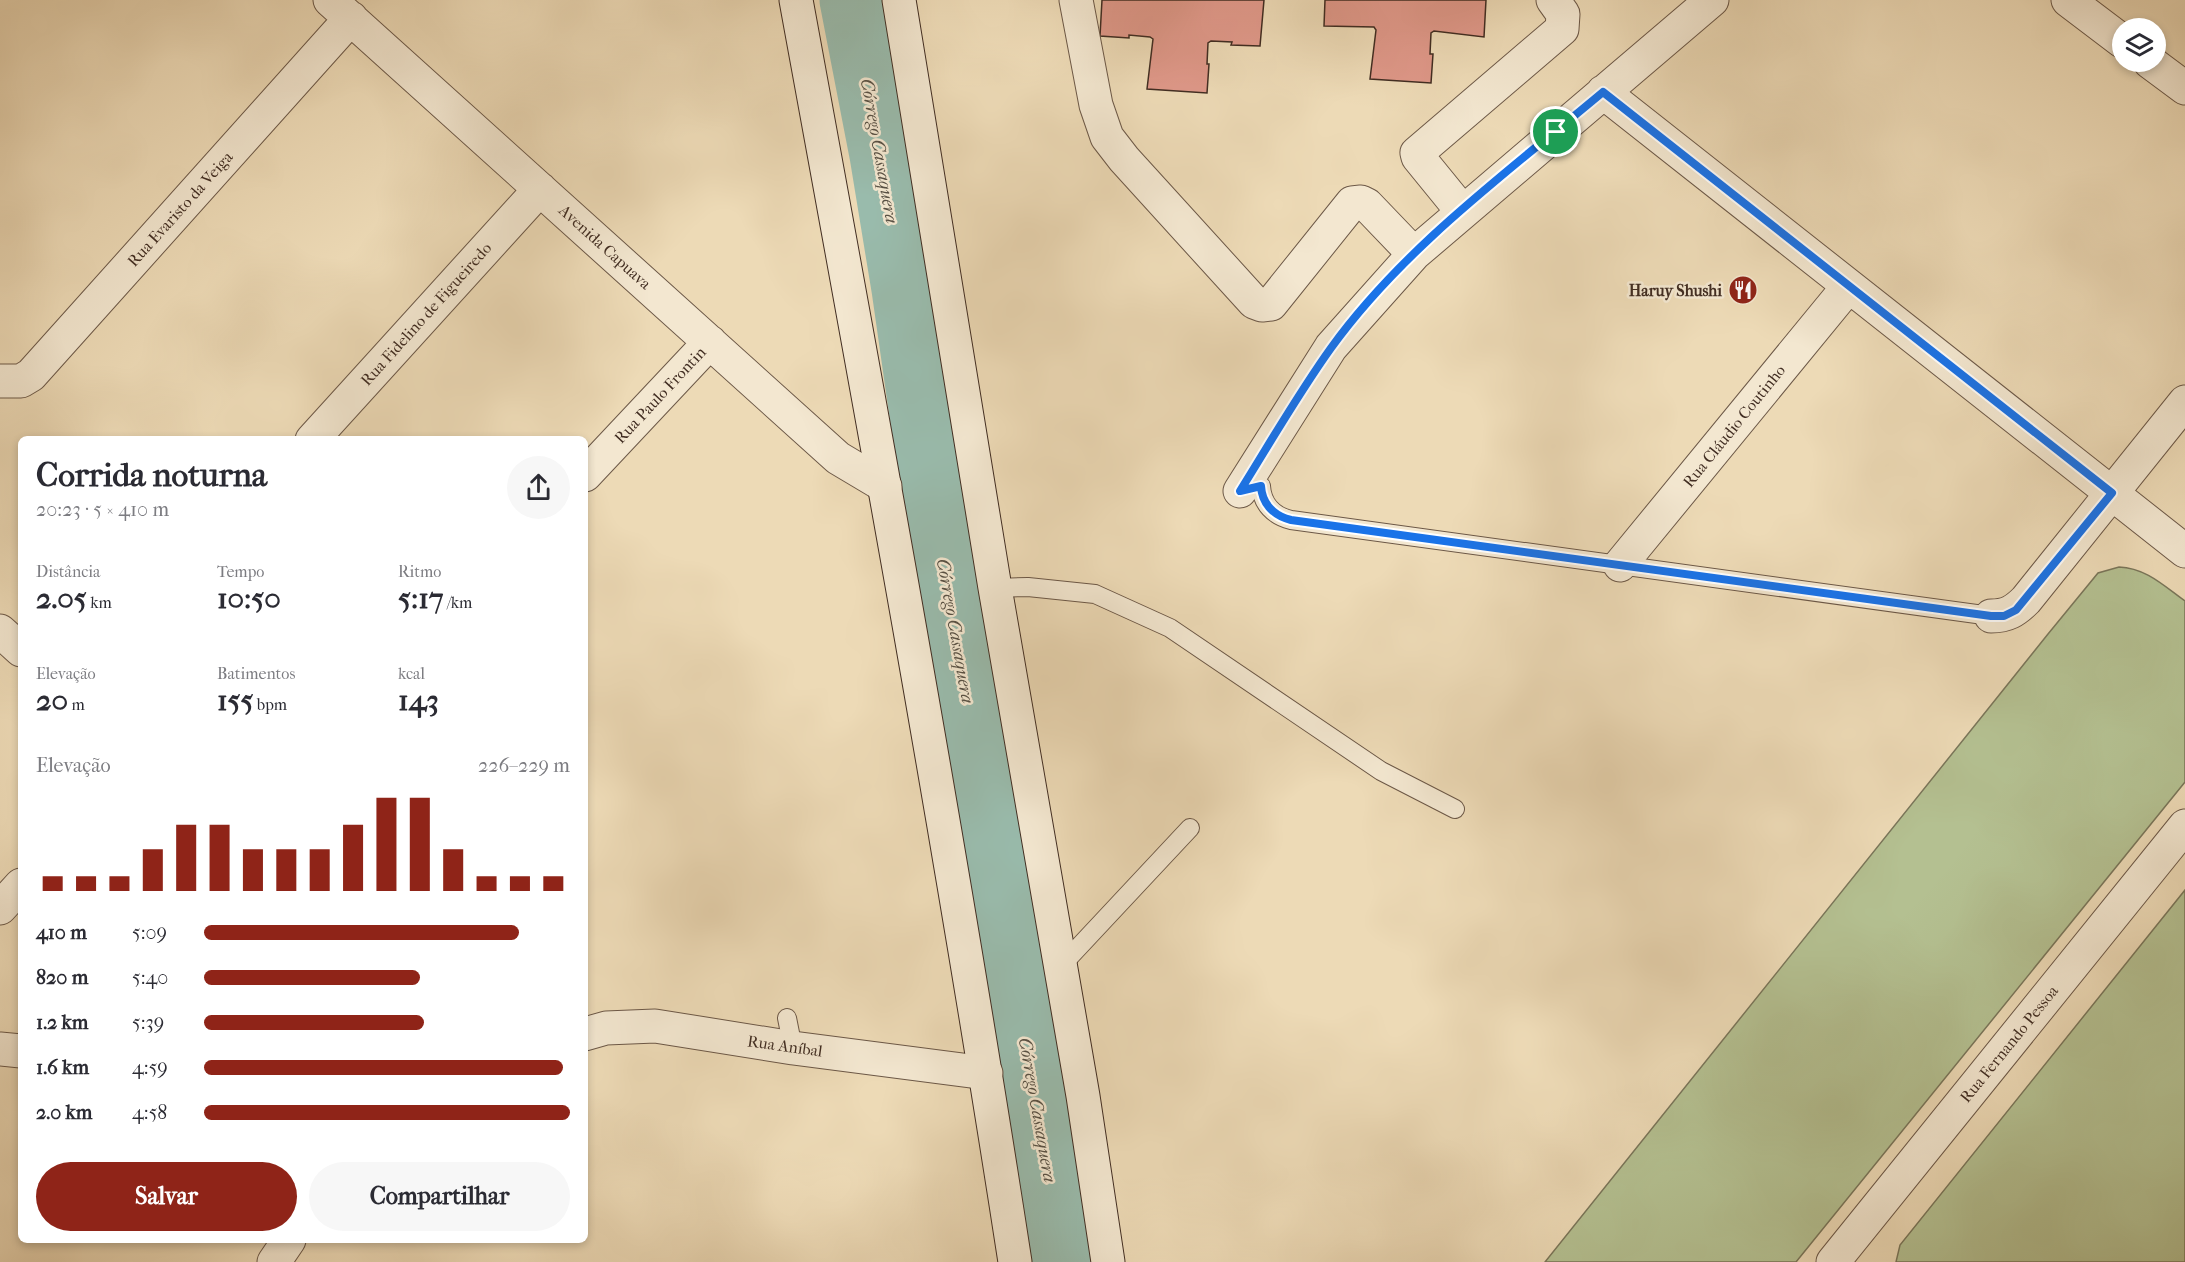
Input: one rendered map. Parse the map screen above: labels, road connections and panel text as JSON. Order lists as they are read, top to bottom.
{
  "streets": {
    "street": [
      "Rua Evaristo da Veiga",
      "Avenida Capuava",
      "Rua Fidelino de Figueiredo",
      "Rua Paulo Frontin",
      "Rua Cláudio Coutinho",
      "Rua Fernando Pessoa",
      "Rua Aníbal"
    ]
  },
  "crossings": [
    ["Rua Evaristo da Veiga", "Avenida Capuava"],
    ["Avenida Capuava", "Rua Fidelino de Figueiredo"],
    ["Avenida Capuava", "Rua Paulo Frontin"]
  ],
  "water": ["Córrego Cassaquera"],
  "places": {
    "restaurant": ["Haruy Shushi"]
  },
  "page": {
    "heading": ["Corrida noturna", "20:23 · 5 × 410 m"],
    "stats": [
      ["Distância", "2.05 km"],
      ["Tempo", "10:50"],
      ["Ritmo", "5:17 /km"],
      ["Elevação", "20 m"],
      ["Batimentos", "155 bpm"],
      ["kcal", "143"]
    ],
    "chart": ["Elevação", "226–229 m"],
    "list": [
      {
        "name": "410 m",
        "note": "5:09"
      },
      {
        "name": "820 m",
        "note": "5:40"
      },
      {
        "name": "1.2 km",
        "note": "5:39"
      },
      {
        "name": "1.6 km",
        "note": "4:59"
      },
      {
        "name": "2.0 km",
        "note": "4:58"
      }
    ],
    "buttons": ["Salvar", "Compartilhar"]
  }
}
